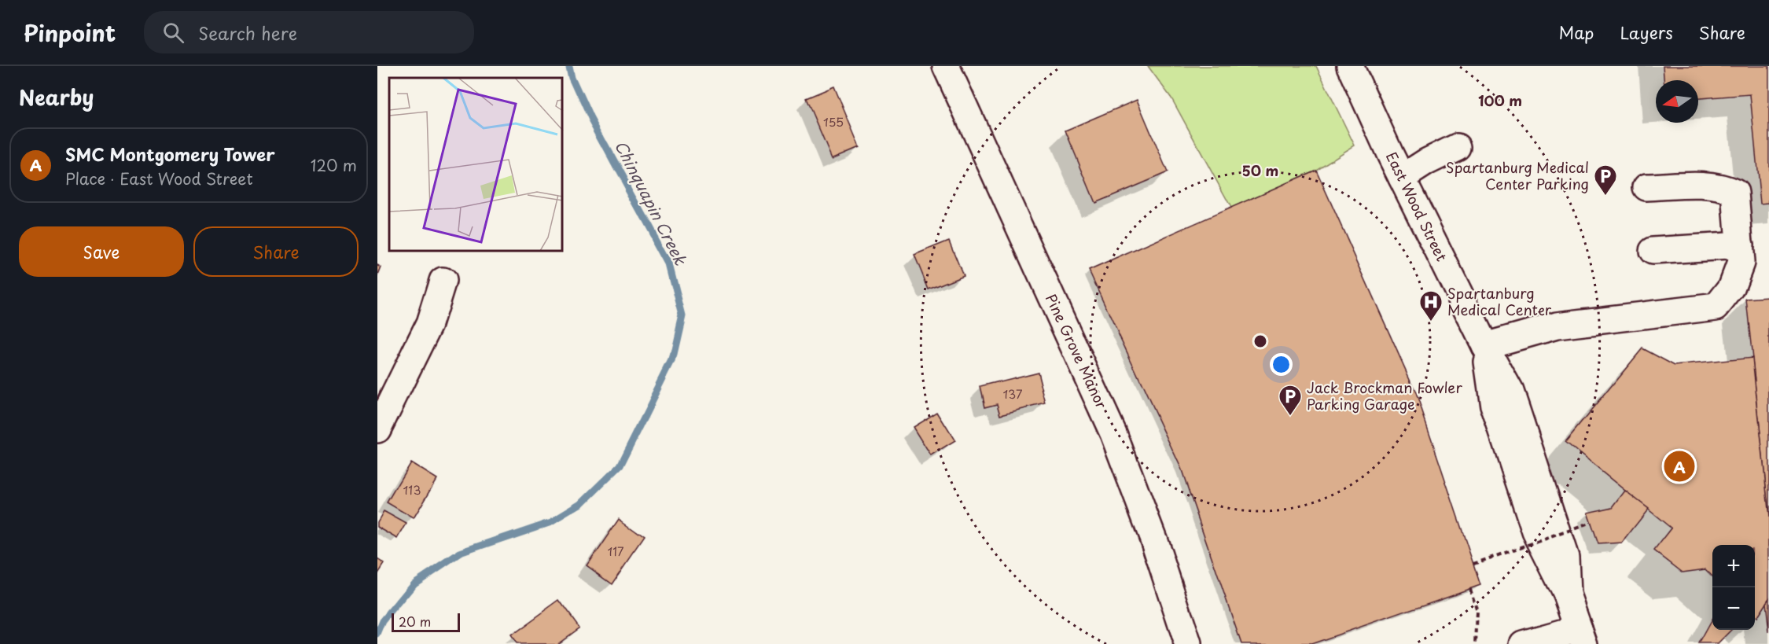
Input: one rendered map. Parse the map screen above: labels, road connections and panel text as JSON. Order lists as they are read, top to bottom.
{
  "streets": {
    "street": ["East Wood Street", "Pine Grove Manor"]
  },
  "water": ["Chinquapin Creek"],
  "places": {
    "parking": ["Spartanburg Medical Center Parking", "Jack Brockman Fowler Parking Garage"],
    "hospital": ["Spartanburg Medical Center"]
  },
  "house_numbers": [
    "155",
    "137",
    "113",
    "117"
  ],
  "scale_bar": "20 m",
  "north": "left",
  "page": {
    "header": "Pinpoint",
    "search": "Search here",
    "nav": ["Map", "Layers", "Share"],
    "heading": "Nearby",
    "list": [
      {
        "mark": "A",
        "name": "SMC Montgomery Tower",
        "note": "Place · East Wood Street",
        "value": "120 m"
      }
    ],
    "buttons": ["Save", "Share"],
    "pins": "A",
    "map_buttons": ["+", "−"],
    "scale": "20 m"
  },
  "rings": ["100 m", "50 m"]
}
